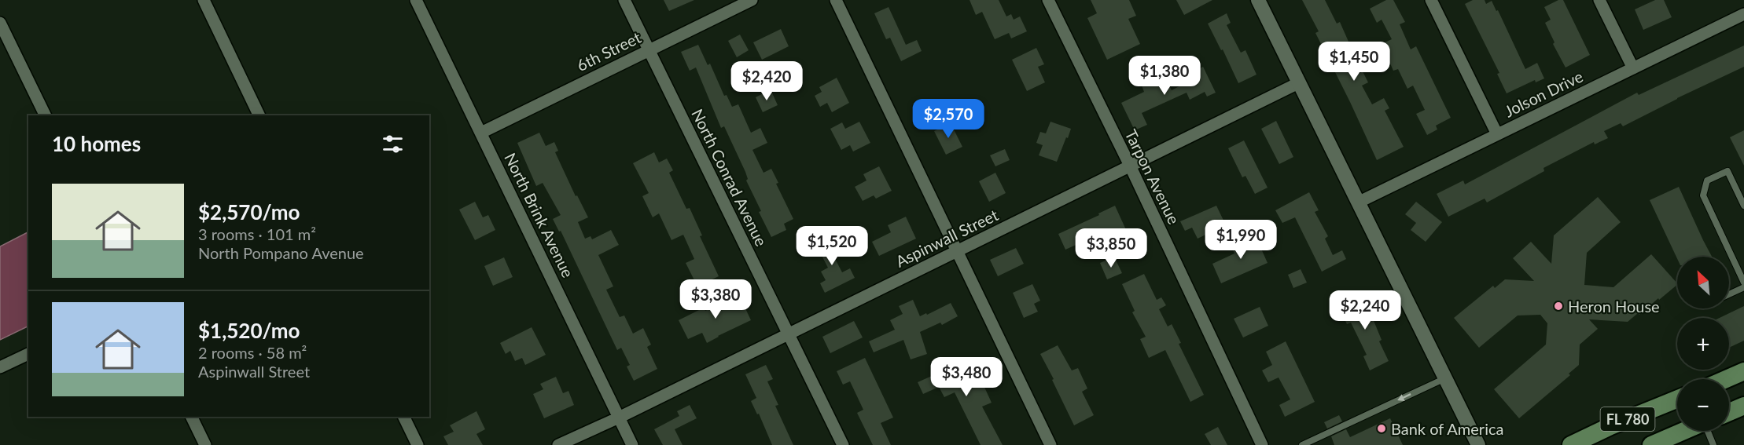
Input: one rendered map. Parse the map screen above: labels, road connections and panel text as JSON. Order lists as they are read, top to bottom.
{
  "streets": {
    "main road": ["FL 780"],
    "street": [
      "6th Street",
      "Jolson Drive",
      "Tarpon Avenue",
      "North Conrad Avenue",
      "North Brink Avenue",
      "Aspinwall Street"
    ]
  },
  "crossings": [
    ["6th Street", "North Conrad Avenue"],
    ["6th Street", "North Brink Avenue"],
    ["Tarpon Avenue", "Aspinwall Street"],
    ["North Conrad Avenue", "Aspinwall Street"],
    ["North Brink Avenue", "Aspinwall Street"]
  ],
  "places": ["Heron House", "Bank of America"],
  "north": "top left",
  "page": {
    "price": [
      "$1,450",
      "$1,380",
      "$2,420",
      "$2,570",
      "$1,990",
      "$1,520",
      "$3,850",
      "$3,380",
      "$2,240",
      "$3,480"
    ],
    "heading": "10 homes",
    "list": [
      {
        "name": "$2,570/mo",
        "note": "3 rooms · 101 m² · North Pompano Avenue"
      },
      {
        "name": "$1,520/mo",
        "note": "2 rooms · 58 m² · Aspinwall Street"
      }
    ],
    "map_buttons": ["+", "−"]
  }
}
